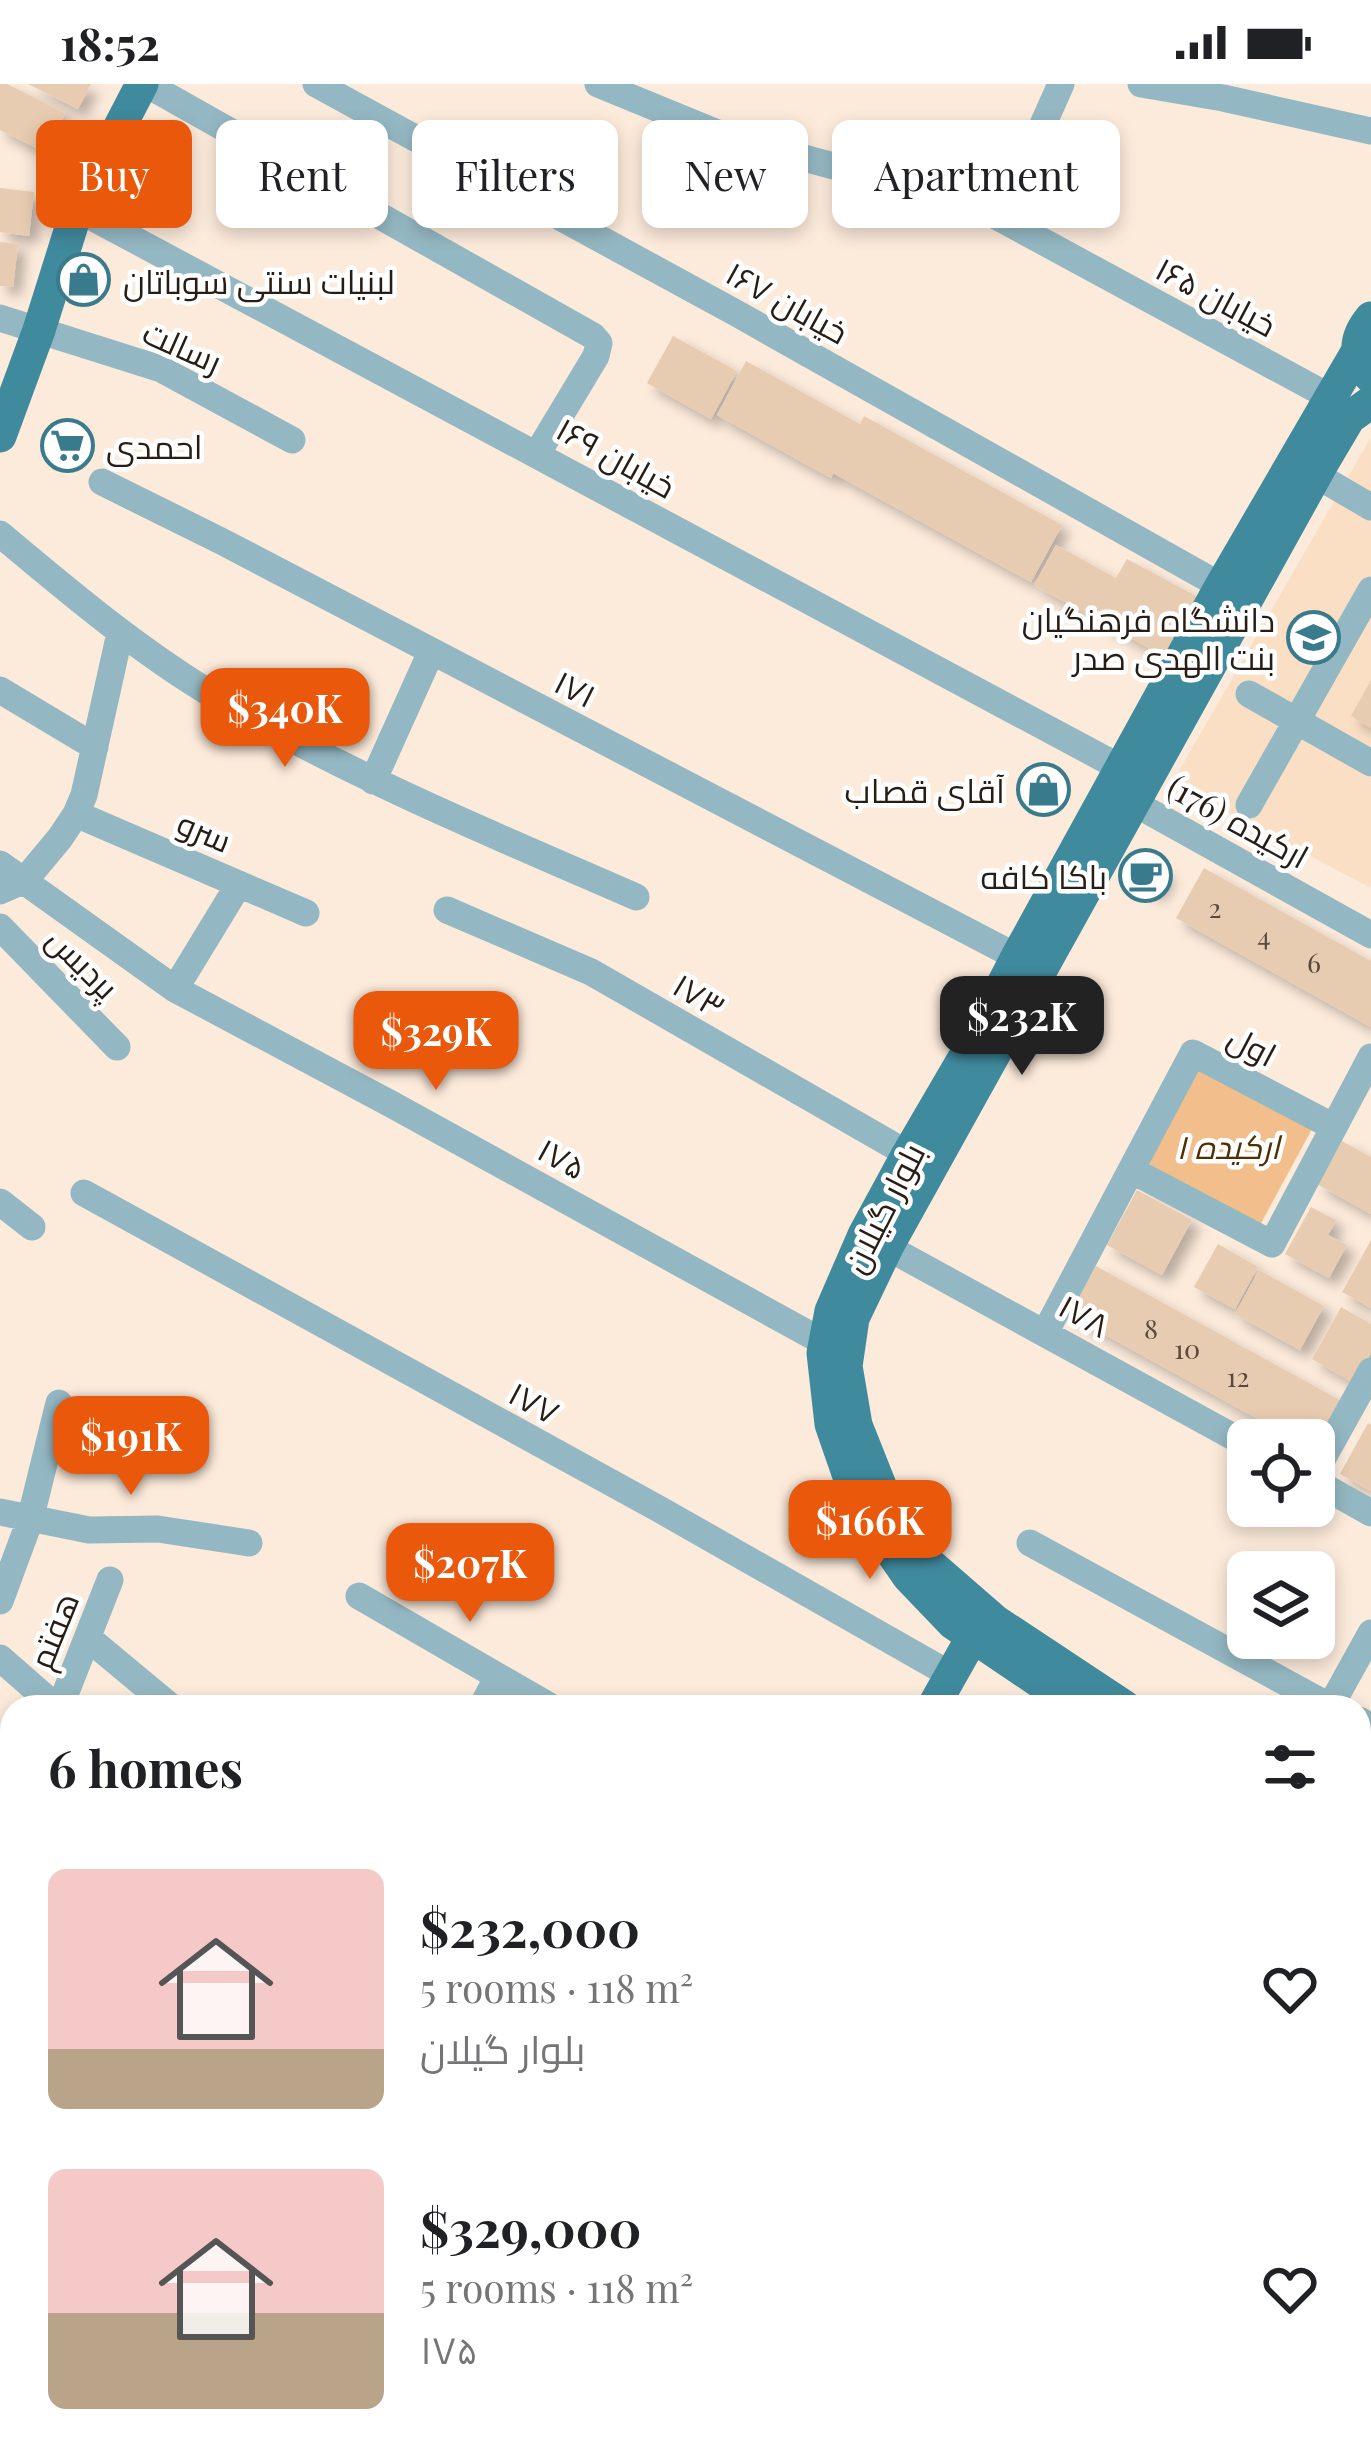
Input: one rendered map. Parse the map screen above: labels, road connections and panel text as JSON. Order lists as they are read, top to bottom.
{
  "streets": {
    "main road": ["بلوار گیلان"],
    "street": [
      "خیابان ۱۶۵",
      "خیابان ۱۶۷",
      "رسالت",
      "خیابان ۱۶۹",
      "۱۷۱",
      "ارکیده (176)",
      "سرو",
      "پردیس",
      "۱۷۳",
      "اول",
      "۱۷۵",
      "۱۷۸",
      "۱۷۷",
      "هفتم"
    ]
  },
  "crossings": [
    ["خیابان ۱۶۵", "بلوار گیلان"],
    ["خیابان ۱۶۷", "بلوار گیلان"],
    ["خیابان ۱۶۹", "بلوار گیلان"],
    ["۱۷۱", "بلوار گیلان"],
    ["ارکیده (176)", "بلوار گیلان"],
    ["۱۷۳", "بلوار گیلان"],
    ["اول", "۱۷۸"],
    ["۱۷۵", "بلوار گیلان"],
    ["بلوار گیلان", "۱۷۸"]
  ],
  "parks": ["ارکیده ۱"],
  "places": {
    "shop": ["لبنیات سنتی سوباتان", "آقای قصاب"],
    "supermarket": ["احمدی"],
    "school or university": ["دانشگاه فرهنگیان بنت الهدی صدر"],
    "cafe": ["باکا کافه"]
  },
  "house_numbers": [
    "2",
    "4",
    "6",
    "8",
    "10",
    "12"
  ],
  "page": {
    "status": "18:52",
    "chip": [
      "Buy",
      "Rent",
      "Filters",
      "New",
      "Apartment"
    ],
    "price": [
      "$340K",
      "$232K",
      "$329K",
      "$191K",
      "$166K",
      "$207K"
    ],
    "heading": "6 homes",
    "list": [
      {
        "name": "$232,000",
        "note": "5 rooms · 118 m² · بلوار گیلان"
      },
      {
        "name": "$329,000",
        "note": "5 rooms · 118 m² · ۱۷۵"
      }
    ]
  }
}
